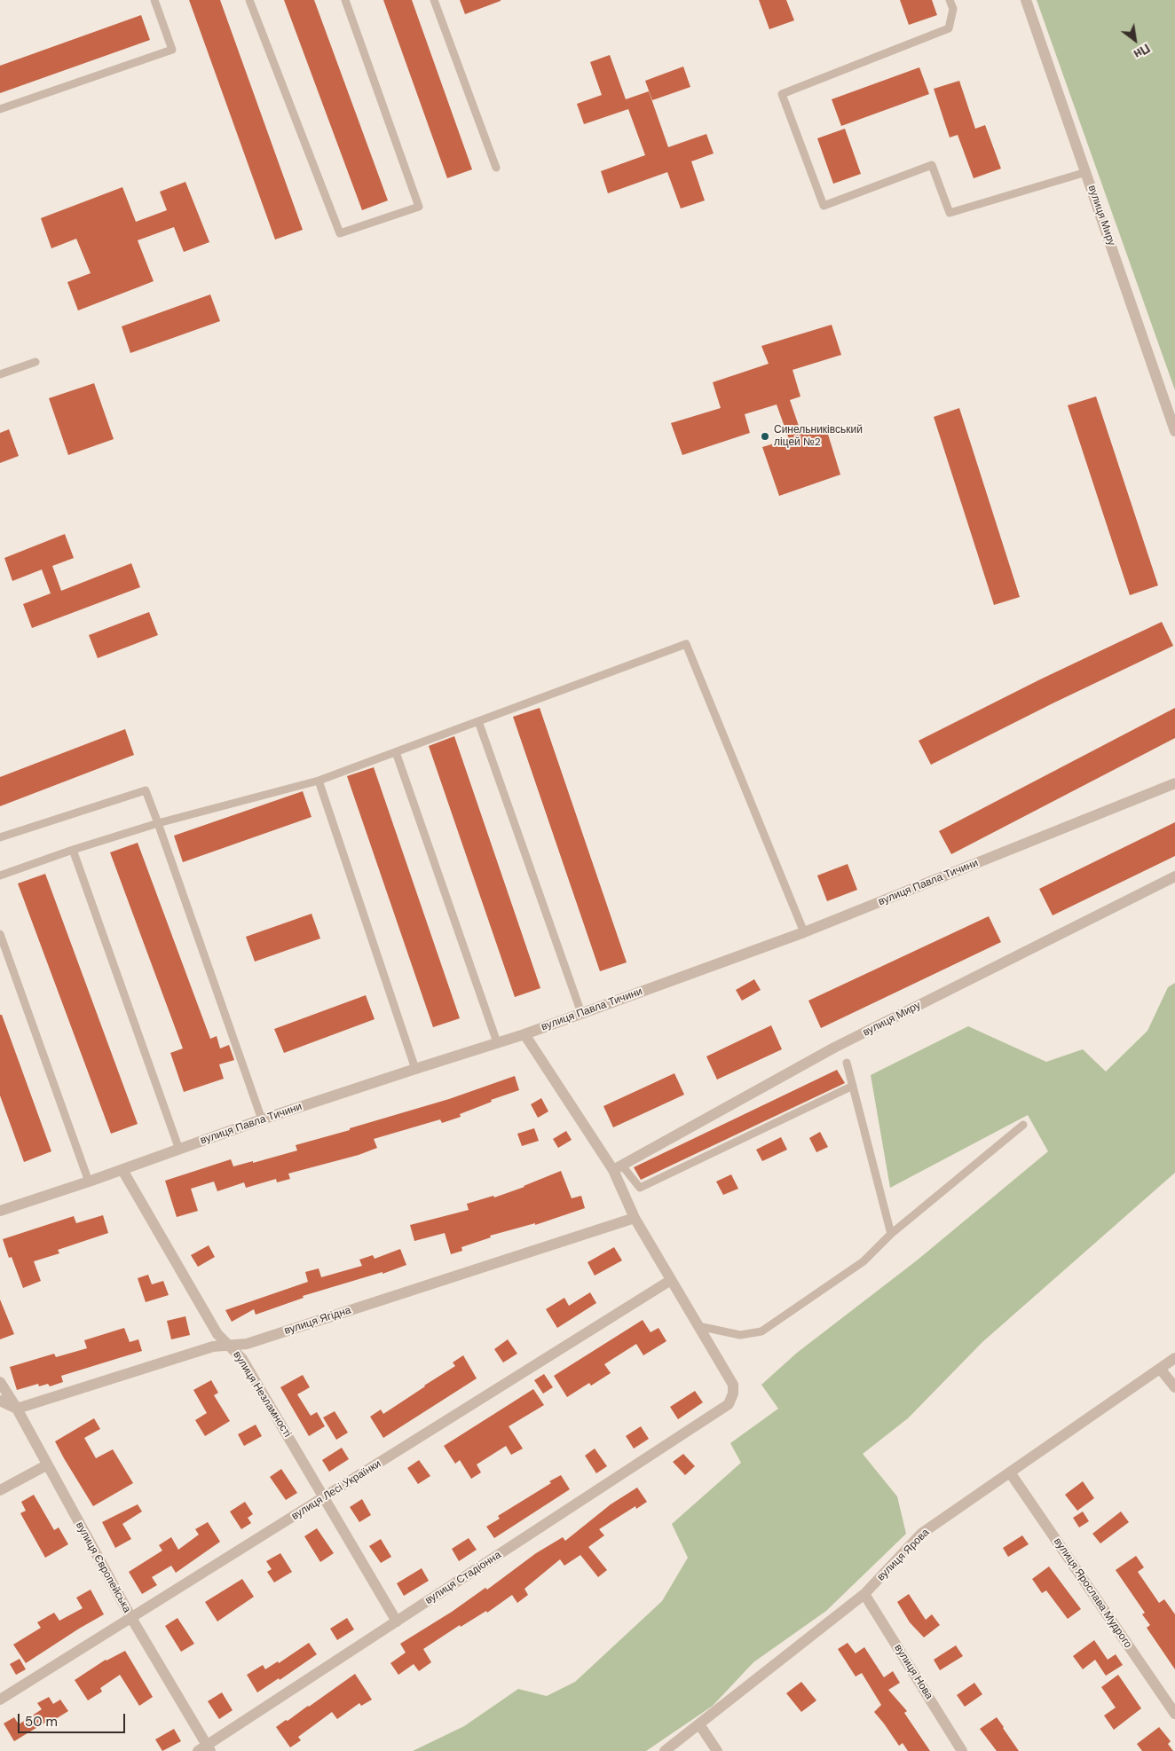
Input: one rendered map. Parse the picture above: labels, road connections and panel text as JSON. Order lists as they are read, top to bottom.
{
  "streets": {
    "street": [
      "вулиця Миру",
      "вулиця Павла Тичини",
      "вулиця Ягідна",
      "вулиця Незламності",
      "вулиця Лесі Українки",
      "вулиця Ярова",
      "вулиця Європейська",
      "вулиця Стадіонна",
      "вулиця Ярослава Мудрого",
      "вулиця Нова"
    ]
  },
  "crossings": [
    ["вулиця Павла Тичини", "вулиця Незламності"],
    ["вулиця Ягідна", "вулиця Незламності"],
    ["вулиця Ягідна", "вулиця Європейська"],
    ["вулиця Незламності", "вулиця Лесі Українки"],
    ["вулиця Незламності", "вулиця Стадіонна"],
    ["вулиця Лесі Українки", "вулиця Європейська"],
    ["вулиця Ярова", "вулиця Ярослава Мудрого"],
    ["вулиця Ярова", "вулиця Нова"],
    ["вулиця Європейська", "вулиця Стадіонна"]
  ],
  "places": ["Синельниківський ліцей №2"],
  "scale_bar": "50 m",
  "north": "bottom right"
}
